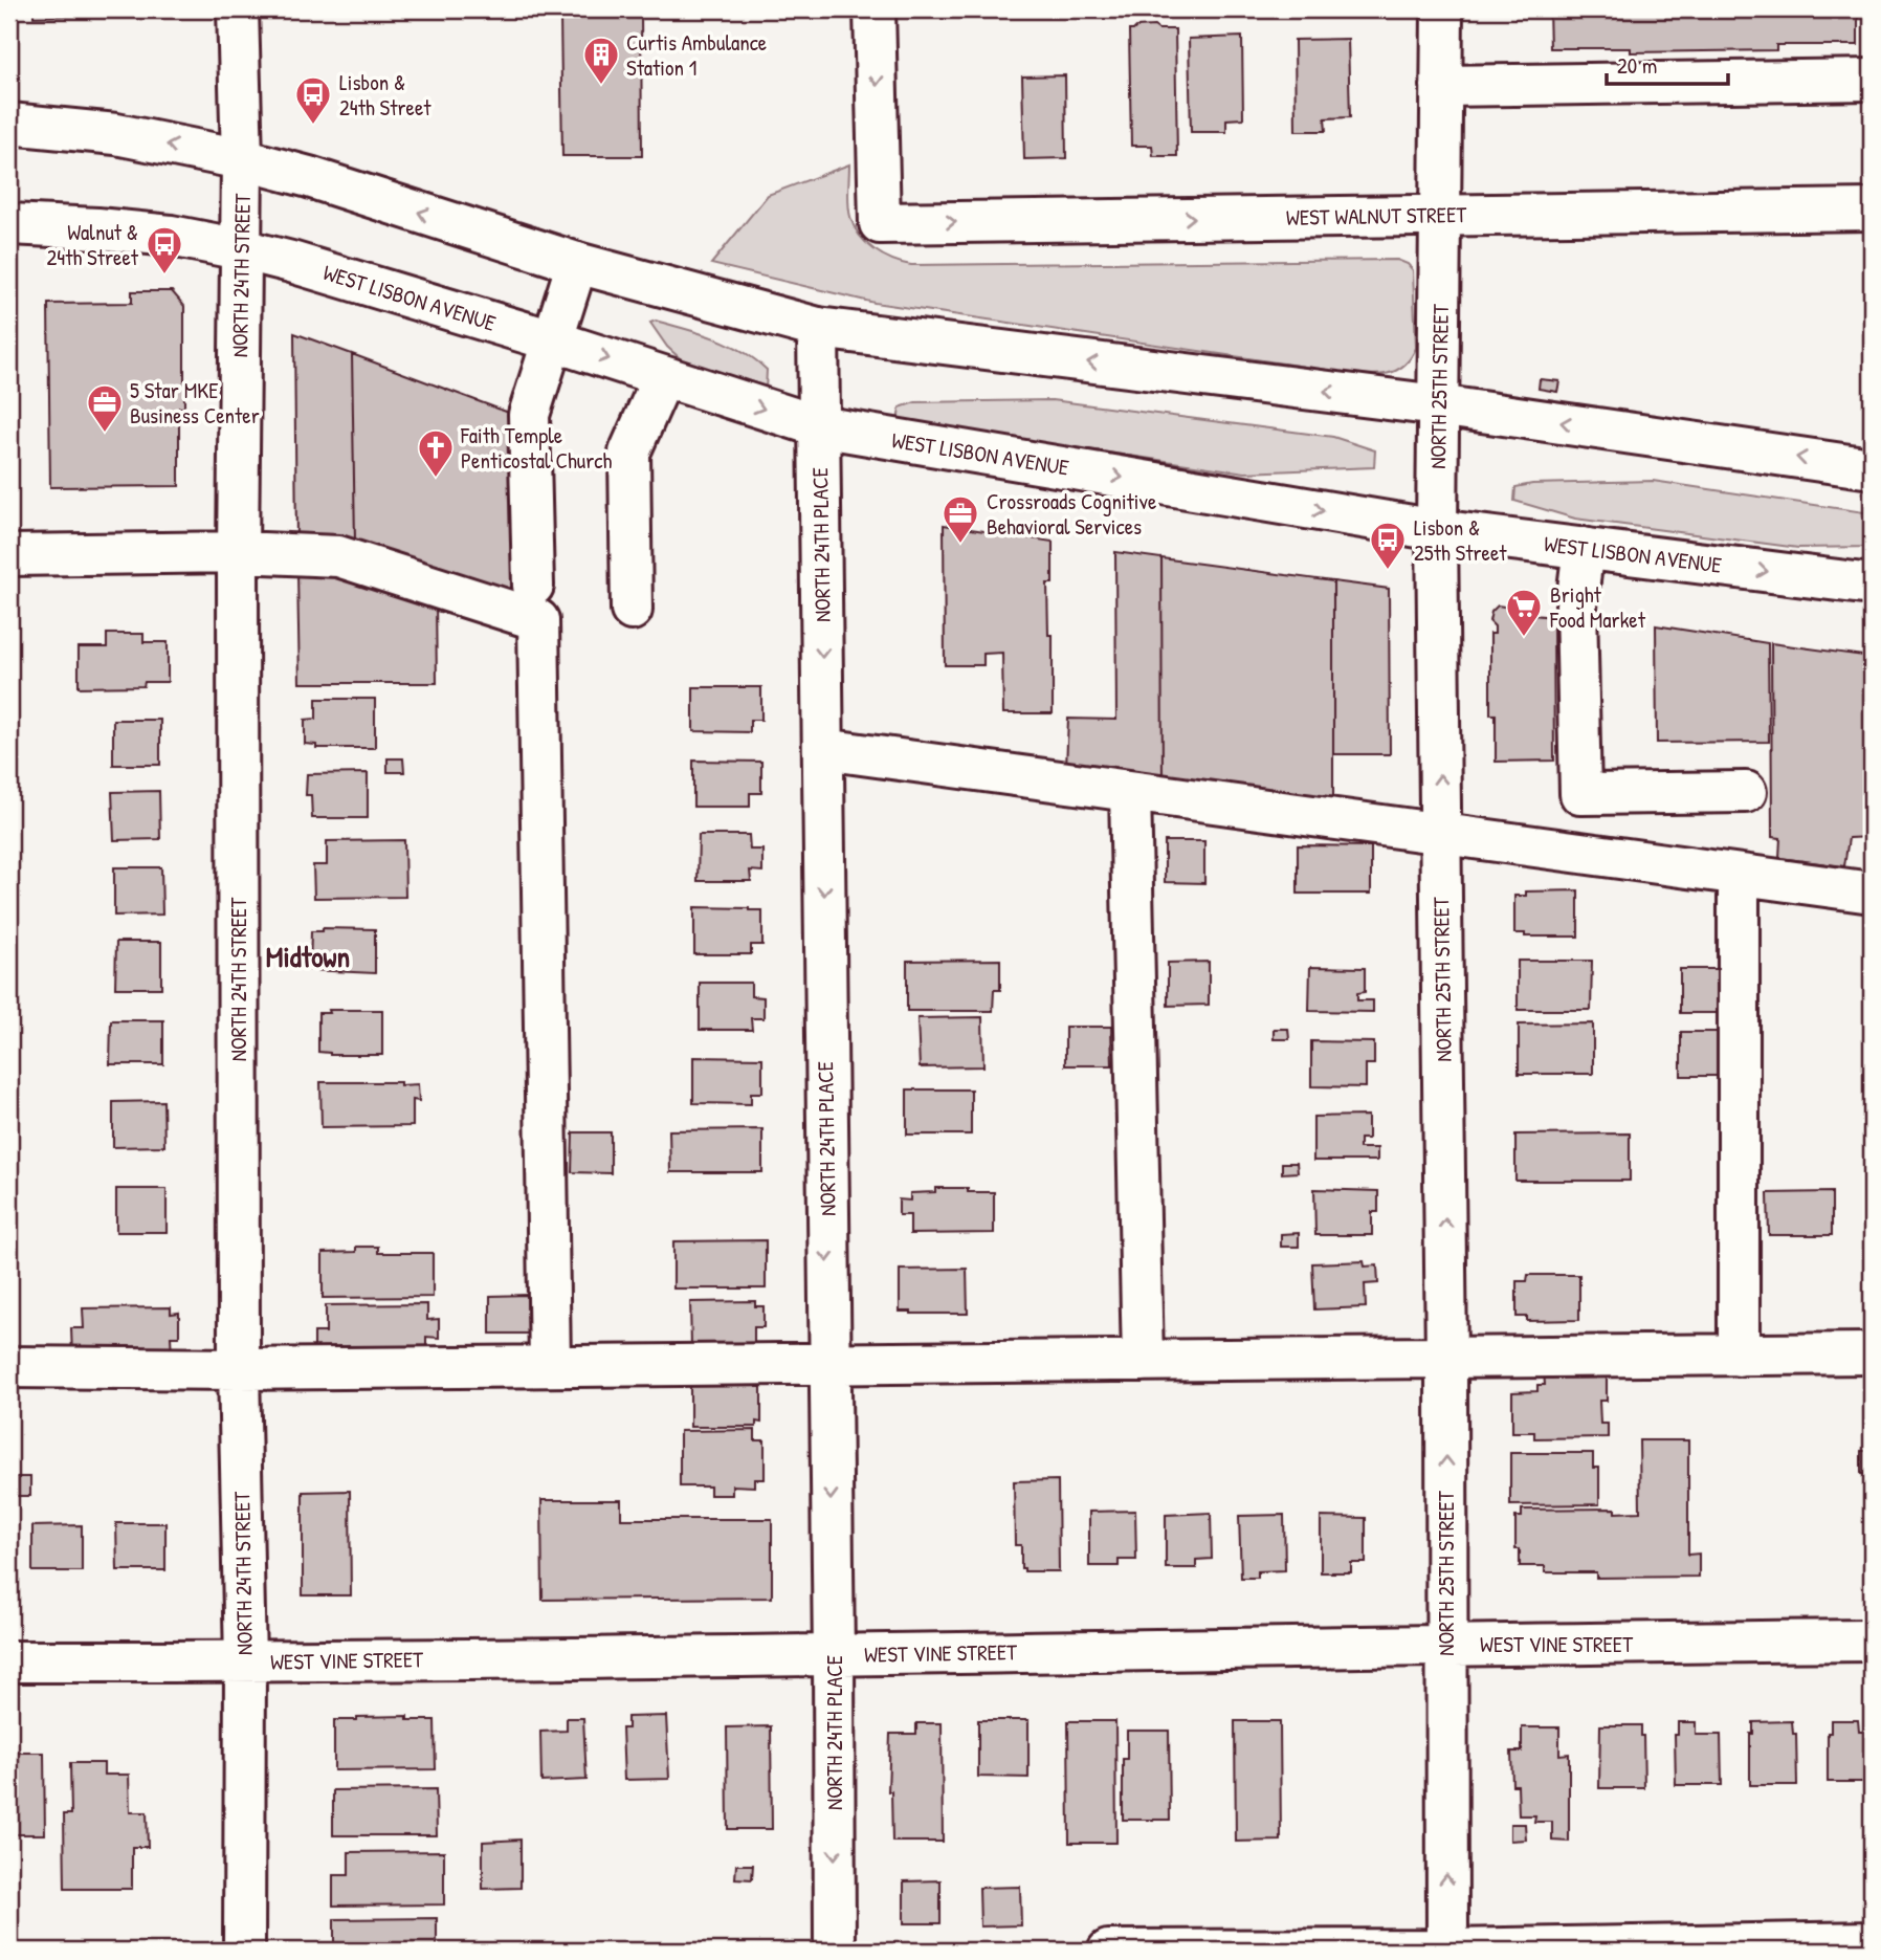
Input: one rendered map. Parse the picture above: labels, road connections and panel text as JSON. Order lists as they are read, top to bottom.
{
  "streets": {
    "street": [
      "WEST WALNUT STREET",
      "NORTH 24TH STREET",
      "WEST LISBON AVENUE",
      "NORTH 25TH STREET",
      "NORTH 24TH PLACE",
      "WEST VINE STREET"
    ]
  },
  "crossings": [
    ["WEST WALNUT STREET", "NORTH 25TH STREET"],
    ["NORTH 24TH STREET", "WEST LISBON AVENUE"],
    ["NORTH 24TH STREET", "WEST VINE STREET"],
    ["WEST LISBON AVENUE", "NORTH 25TH STREET"],
    ["WEST LISBON AVENUE", "NORTH 24TH PLACE"],
    ["NORTH 25TH STREET", "WEST VINE STREET"],
    ["NORTH 24TH PLACE", "WEST VINE STREET"]
  ],
  "districts": ["Midtown"],
  "places": {
    "building": ["Curtis Ambulance Station 1"],
    "bus stop": ["Lisbon & 24th Street", "Walnut & 24th Street", "Lisbon & 25th Street"],
    "office": ["5 Star MKE Business Center", "Crossroads Cognitive Behavioral Services"],
    "church": ["Faith Temple Penticostal Church"],
    "supermarket": ["Bright Food Market"]
  },
  "scale_bar": "20 m"
}
